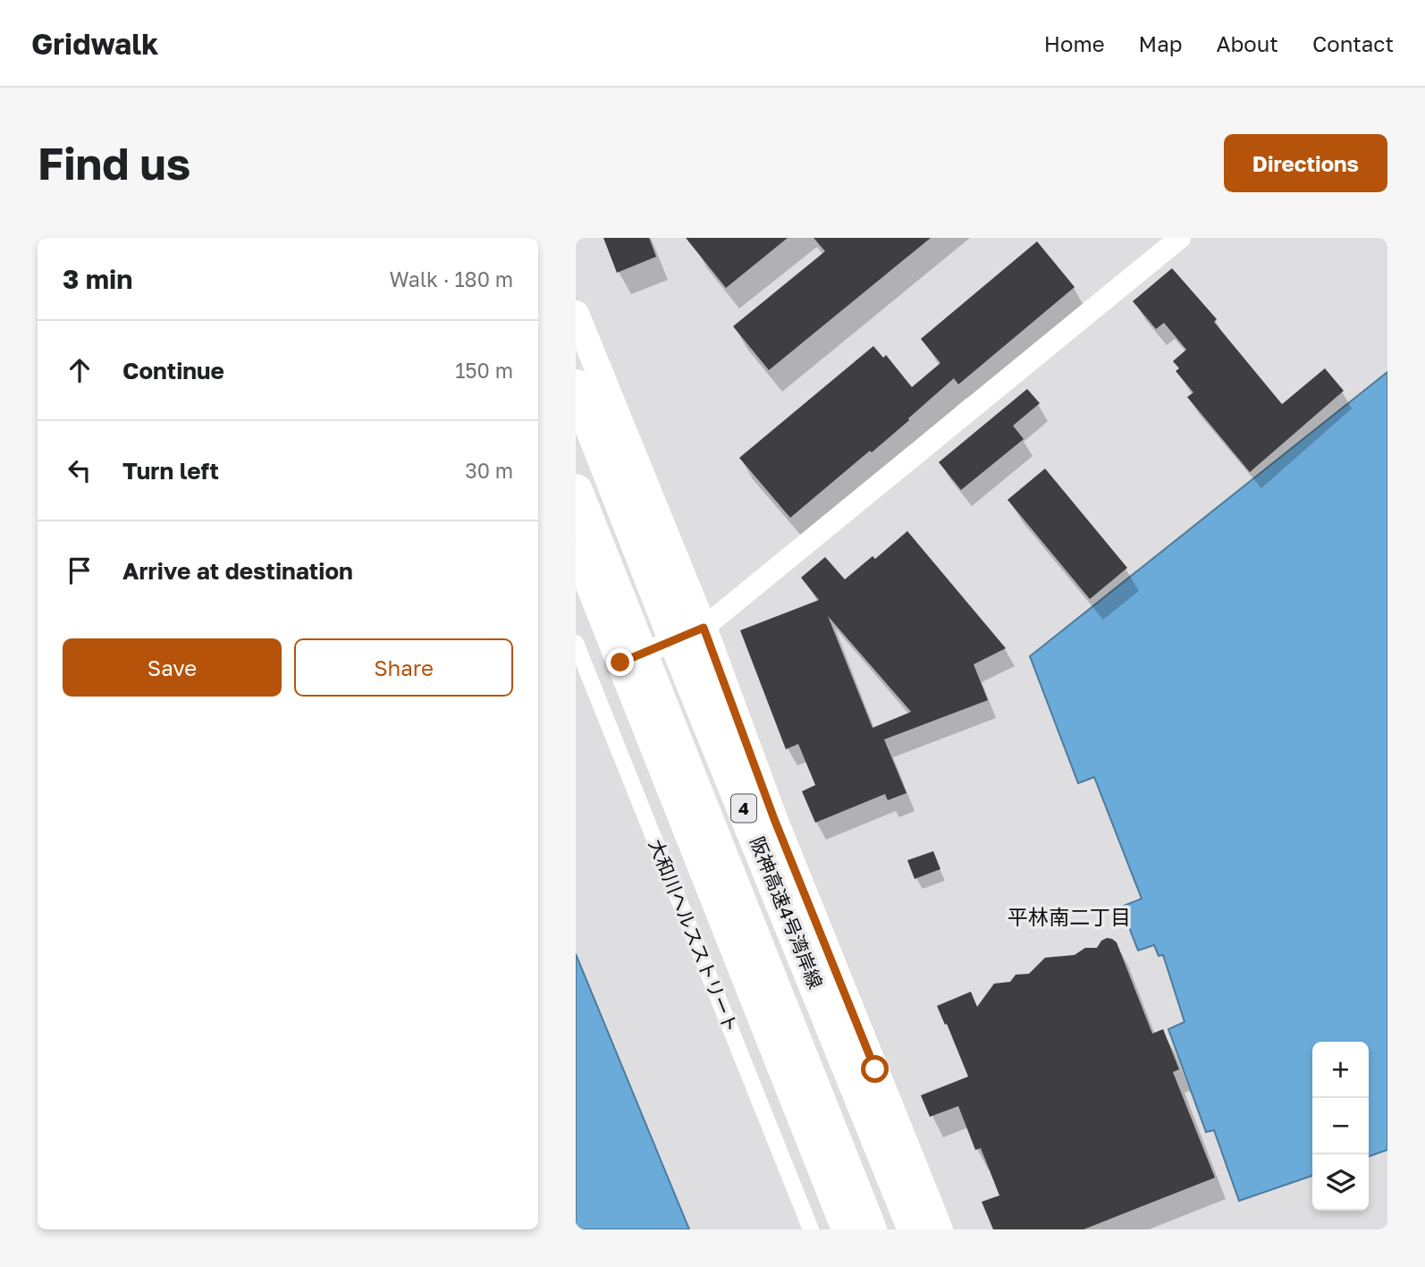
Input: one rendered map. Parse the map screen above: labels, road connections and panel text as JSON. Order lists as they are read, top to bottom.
{
  "streets": {
    "highway": ["4", "阪神高速4号湾岸線"],
    "street": ["大和川ヘルスストリート"]
  },
  "districts": ["平林南二丁目"],
  "page": {
    "header": "Gridwalk",
    "nav": [
      "Home",
      "Map",
      "About",
      "Contact"
    ],
    "buttons": [
      "Directions",
      ["Save", "Share"]
    ],
    "title": "Find us",
    "heading": ["3 min", "Walk · 180 m"],
    "list": [
      ["Continue", "150 m"],
      ["Turn left", "30 m"],
      "Arrive at destination"
    ],
    "map_buttons": ["+", "−"]
  }
}
